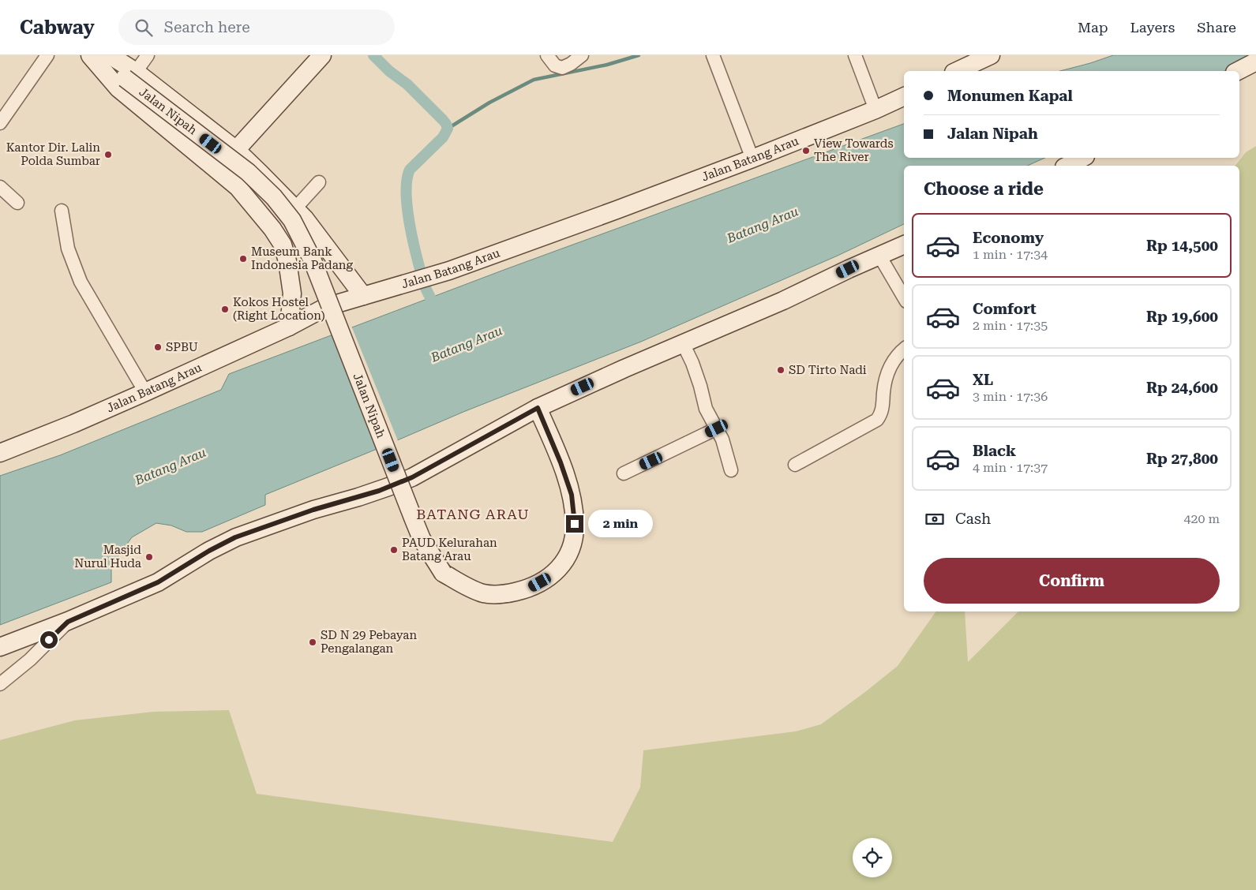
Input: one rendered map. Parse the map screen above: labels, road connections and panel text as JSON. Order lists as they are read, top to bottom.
{
  "streets": {
    "street": ["Jalan Nipah", "Jalan Batang Arau"]
  },
  "crossings": [
    ["Jalan Nipah", "Jalan Batang Arau"]
  ],
  "districts": ["BATANG ARAU"],
  "water": ["Batang Arau"],
  "places": [
    "View Towards The River",
    "Kantor Dir. Lalin Polda Sumbar",
    "Museum Bank Indonesia Padang",
    "Kokos Hostel (Right Location)",
    "SPBU",
    "SD Tirto Nadi",
    "PAUD Kelurahan Batang Arau",
    "Masjid Nurul Huda",
    "SD N 29 Pebayan Pengalangan"
  ],
  "page": {
    "header": "Cabway",
    "search": "Search here",
    "nav": ["Map", "Layers", "Share"],
    "banner": ["Monumen Kapal", "Jalan Nipah"],
    "heading": "Choose a ride",
    "list": [
      {
        "name": "Economy",
        "note": "1 min · 17:34",
        "value": "Rp 14,500"
      },
      {
        "name": "Comfort",
        "note": "2 min · 17:35",
        "value": "Rp 19,600"
      },
      {
        "name": "XL",
        "note": "3 min · 17:36",
        "value": "Rp 24,600"
      },
      {
        "name": "Black",
        "note": "4 min · 17:37",
        "value": "Rp 27,800"
      }
    ],
    "pay": ["Cash", "420 m"],
    "bubble": "2 min",
    "buttons": "Confirm"
  }
}
